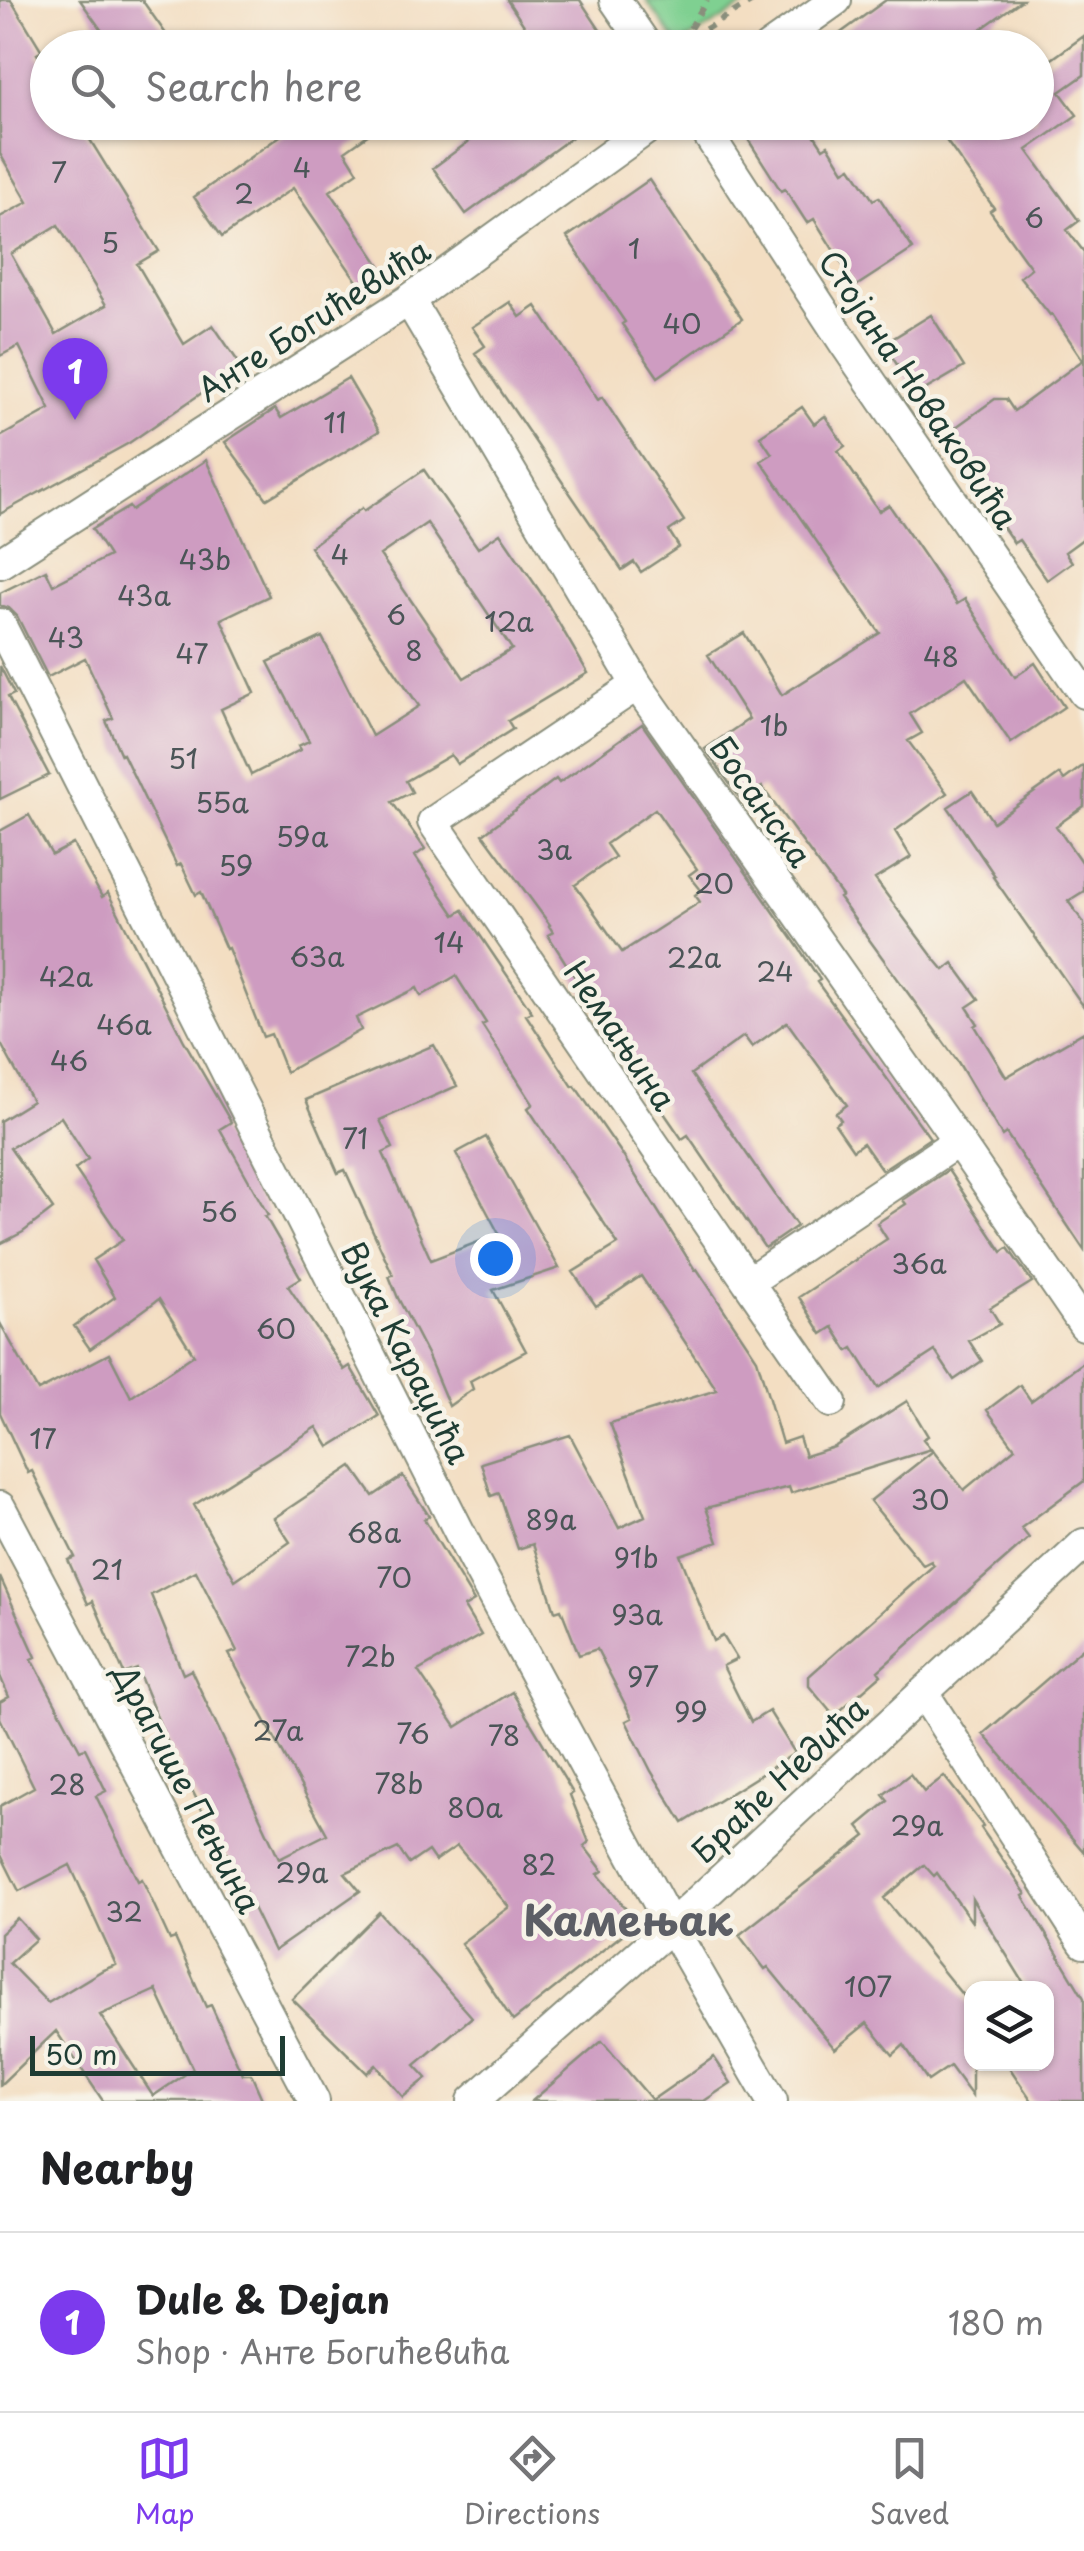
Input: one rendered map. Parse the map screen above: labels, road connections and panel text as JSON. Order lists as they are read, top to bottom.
{
  "streets": {
    "street": [
      "Анте Богићевића",
      "Стојана Новаковића",
      "Босанска",
      "Немањина",
      "Вука Караџића",
      "Браће Недића",
      "Драгише Пењина"
    ]
  },
  "crossings": [
    ["Анте Богићевића", "Босанска"],
    ["Босанска", "Немањина"],
    ["Вука Караџића", "Браће Недића"]
  ],
  "districts": ["Камењак"],
  "house_numbers": [
    "4",
    "7",
    "2",
    "6",
    "5",
    "1",
    "40",
    "11",
    "4",
    "43b",
    "43a",
    "6",
    "12a",
    "43",
    "8",
    "47",
    "48",
    "1b",
    "51",
    "55a",
    "59a",
    "3a",
    "59",
    "20",
    "14",
    "63a",
    "22a",
    "24",
    "42a",
    "46a",
    "46",
    "71",
    "56",
    "36a",
    "60",
    "17",
    "30",
    "89a",
    "68a",
    "91b",
    "21",
    "70",
    "93a",
    "72b",
    "97",
    "99",
    "27a",
    "76",
    "78",
    "78b",
    "28",
    "80a",
    "29a",
    "82",
    "29a",
    "32",
    "107"
  ],
  "scale_bar": "50 m",
  "page": {
    "search": "Search here",
    "pins": "1",
    "scale": "50 m",
    "heading": "Nearby",
    "list": [
      {
        "mark": "1",
        "name": "Dule & Dejan",
        "note": "Shop · Анте Богићевића",
        "value": "180 m"
      }
    ],
    "nav": ["Map", "Directions", "Saved"]
  }
}
